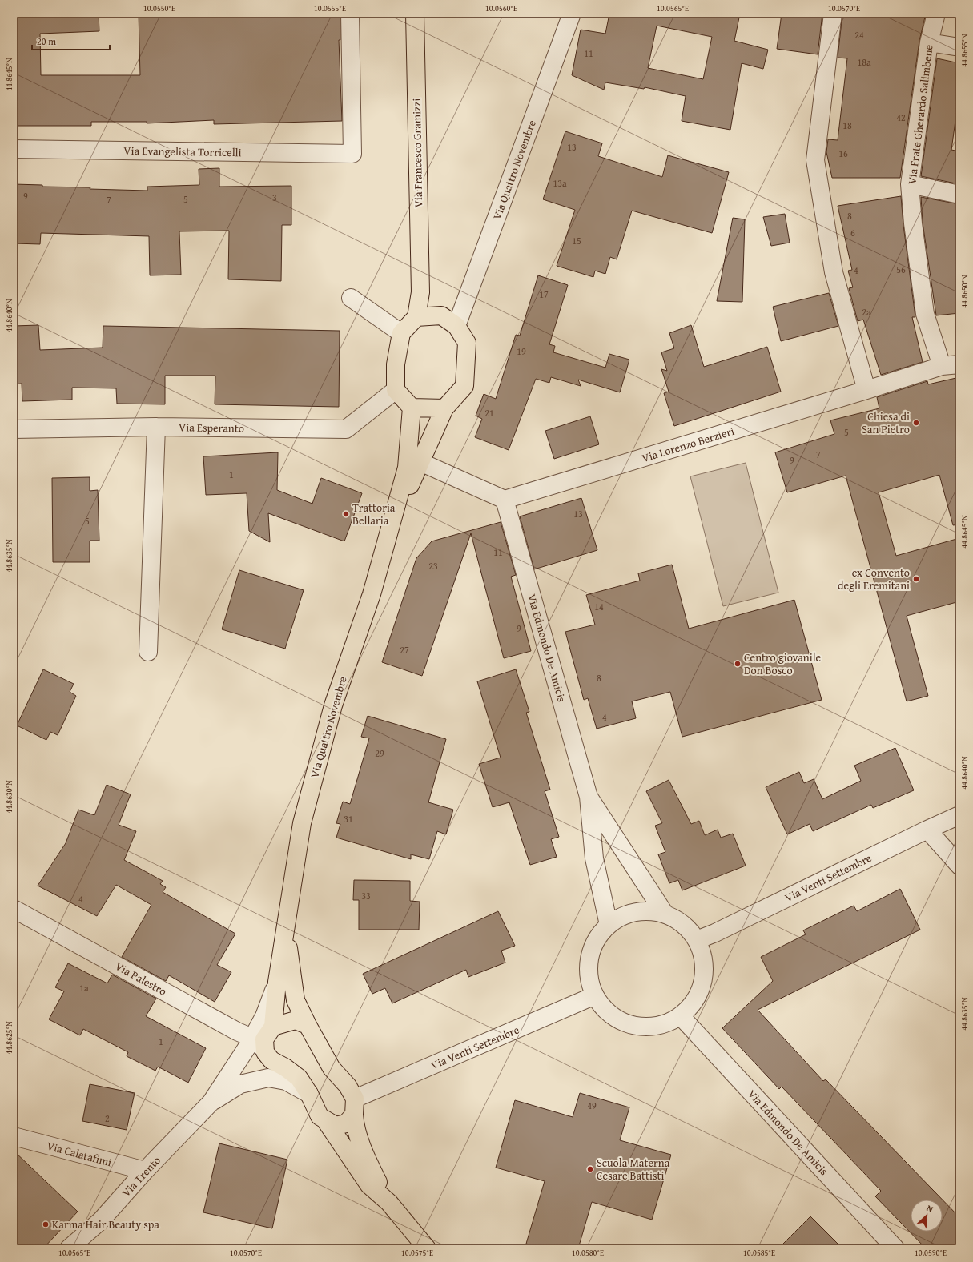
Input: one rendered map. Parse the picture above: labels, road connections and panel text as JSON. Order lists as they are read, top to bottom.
{
  "streets": {
    "main road": ["Via Francesco Gramizzi", "Via Quattro Novembre"],
    "street": [
      "Via Frate Gherardo Salimbene",
      "Via Evangelista Torricelli",
      "Via Esperanto",
      "Via Lorenzo Berzieri",
      "Via Edmondo De Amicis",
      "Via Venti Settembre",
      "Via Palestro",
      "Via Calatafimi",
      "Via Trento"
    ]
  },
  "crossings": [
    ["Via Frate Gherardo Salimbene", "Via Lorenzo Berzieri"],
    ["Via Francesco Gramizzi", "Via Quattro Novembre"],
    ["Via Quattro Novembre", "Via Esperanto"],
    ["Via Quattro Novembre", "Via Venti Settembre"],
    ["Via Quattro Novembre", "Via Palestro"],
    ["Via Quattro Novembre", "Via Trento"],
    ["Via Lorenzo Berzieri", "Via Edmondo De Amicis"],
    ["Via Palestro", "Via Trento"],
    ["Via Calatafimi", "Via Trento"]
  ],
  "places": [
    "Chiesa di San Pietro",
    "Trattoria Bellaria",
    "ex Convento degli Eremitani",
    "Centro giovanile Don Bosco",
    "Scuola Materna Cesare Battisti",
    "Karma Hair Beauty spa"
  ],
  "house_numbers": [
    "24",
    "11",
    "18a",
    "42",
    "18",
    "13",
    "16",
    "13a",
    "9",
    "3",
    "5",
    "7",
    "8",
    "6",
    "15",
    "56",
    "4",
    "17",
    "2a",
    "19",
    "21",
    "5",
    "7",
    "9",
    "1",
    "13",
    "5",
    "11",
    "23",
    "14",
    "9",
    "27",
    "8",
    "4",
    "29",
    "31",
    "33",
    "4",
    "1a",
    "1",
    "49",
    "2"
  ],
  "scale_bar": "20 m",
  "north": "top right",
  "coordinates": [
    "10.0550°E",
    "10.0555°E",
    "10.0560°E",
    "10.0565°E",
    "10.0570°E",
    "44.8655°N",
    "44.8645°N",
    "44.8650°N",
    "44.8640°N",
    "44.8635°N",
    "44.8630°N",
    "44.8625°N",
    "10.0575°E",
    "10.0580°E",
    "10.0585°E",
    "10.0590°E"
  ]
}
